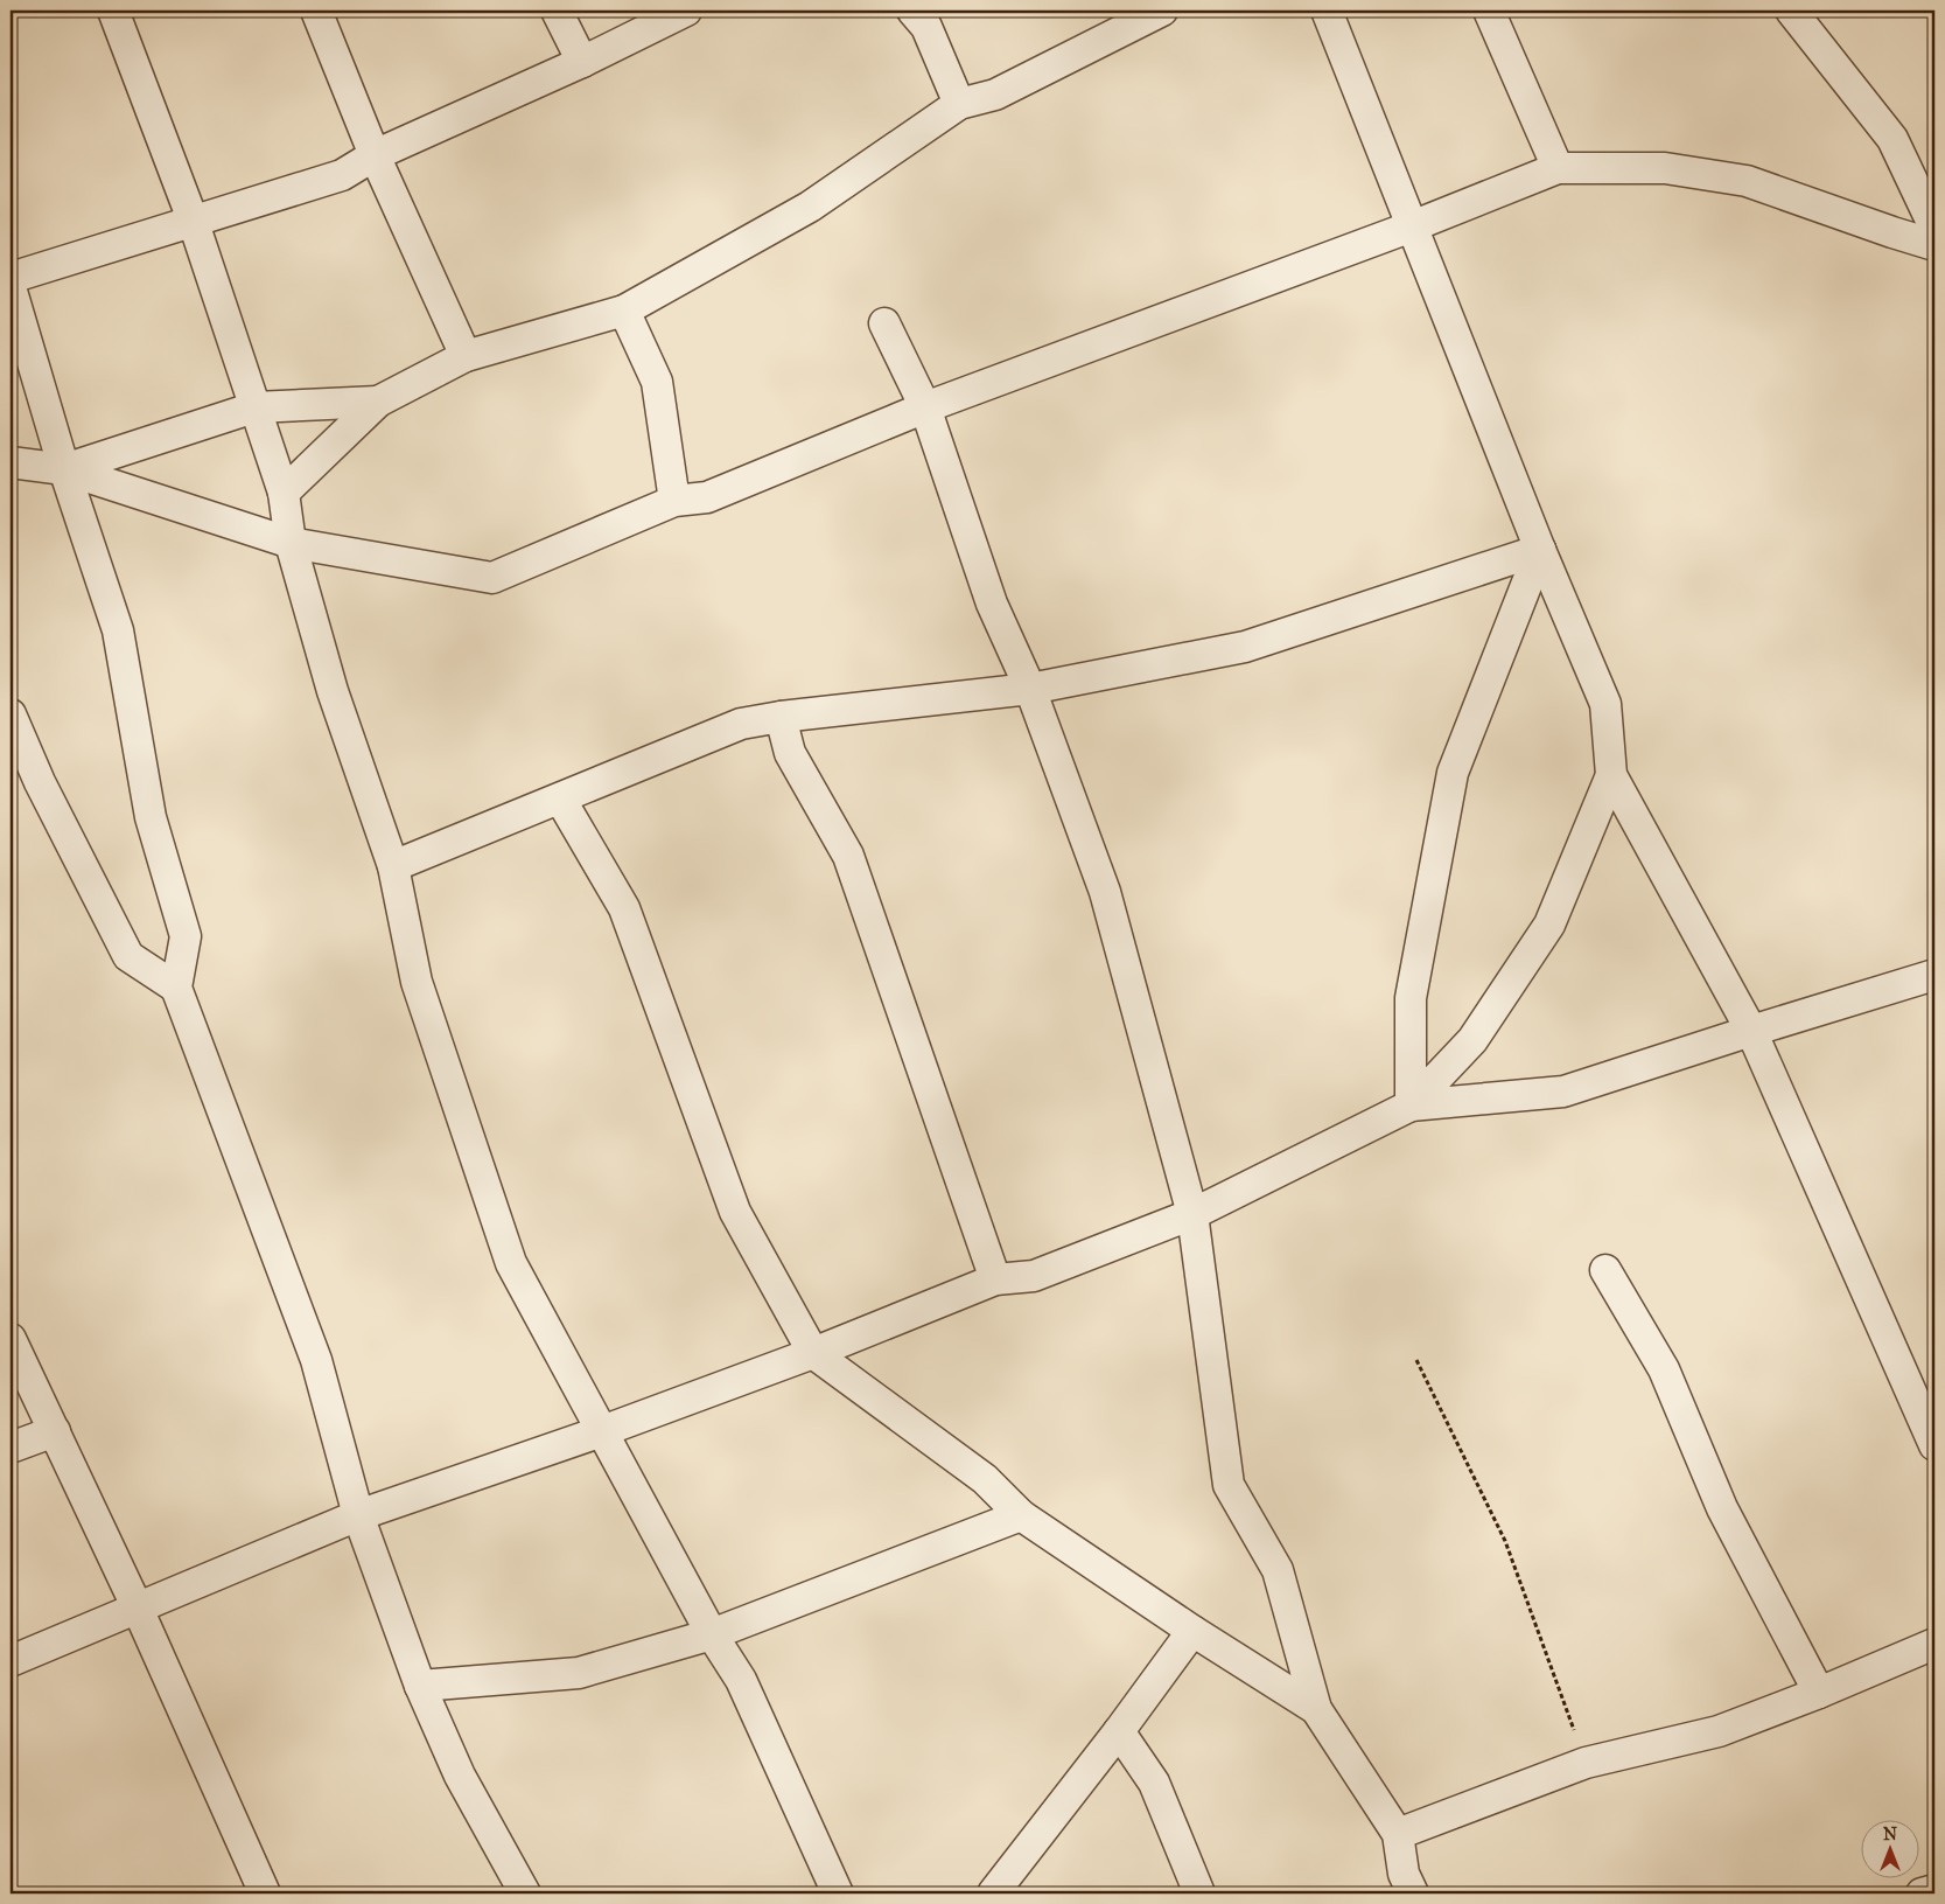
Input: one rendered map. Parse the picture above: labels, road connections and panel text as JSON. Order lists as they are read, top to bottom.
{
  "north": "top"
}
